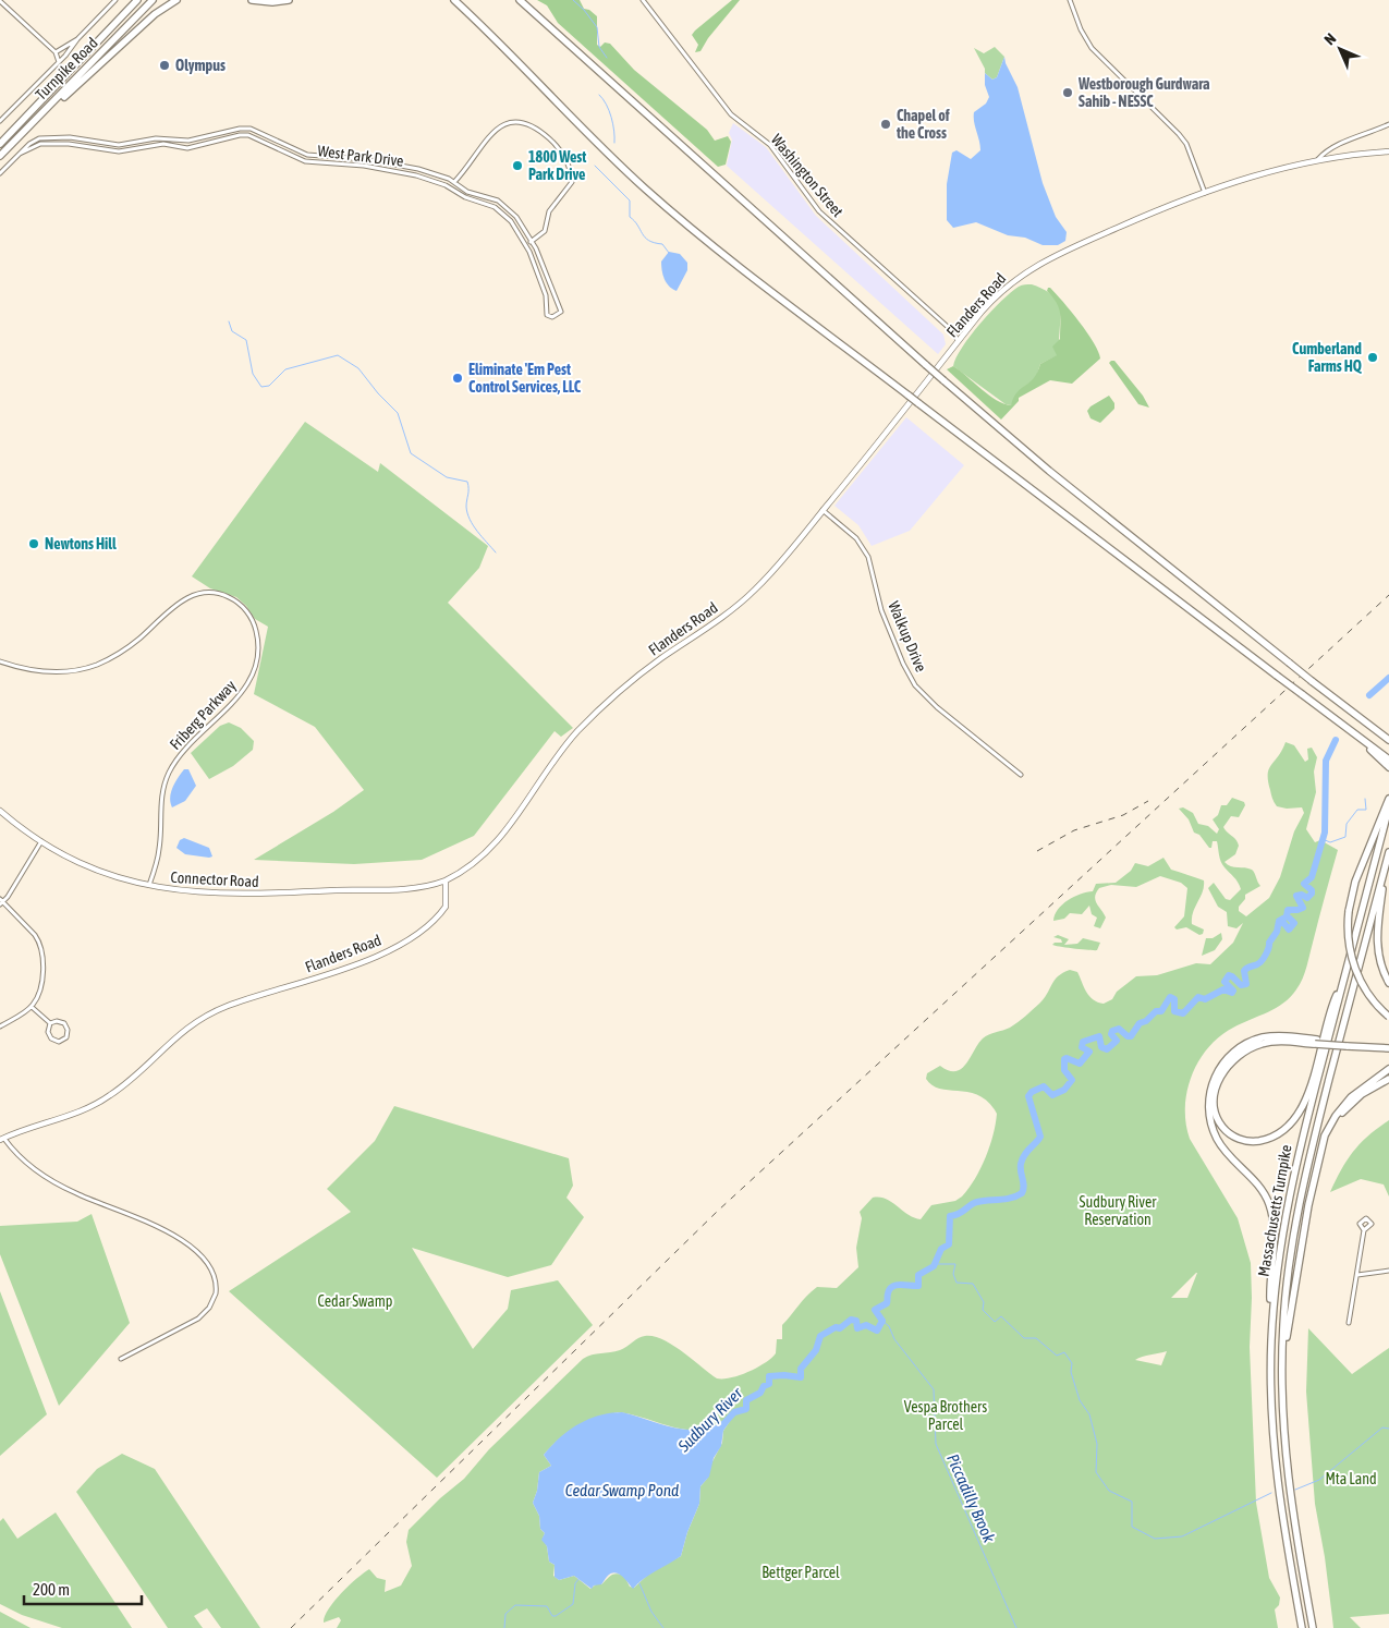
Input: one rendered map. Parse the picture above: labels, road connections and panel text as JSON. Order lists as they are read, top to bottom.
{
  "streets": {
    "highway": ["Turnpike Road", "Massachusetts Turnpike"],
    "main road": ["Flanders Road", "Connector Road"],
    "street": [
      "West Park Drive",
      "Washington Street",
      "Walkup Drive",
      "Friberg Parkway"
    ]
  },
  "crossings": [
    ["Washington Street", "Flanders Road"],
    ["Flanders Road", "Walkup Drive"],
    ["Flanders Road", "Connector Road"],
    ["Friberg Parkway", "Connector Road"]
  ],
  "water": ["Sudbury River", "Cedar Swamp Pond", "Piccadilly Brook"],
  "parks": [
    "Sudbury River Reservation",
    "Cedar Swamp",
    "Vespa Brothers Parcel",
    "Mta Land",
    "Bettger Parcel"
  ],
  "places": [
    "Olympus",
    "Westborough Gurdwara Sahib - NESSC",
    "Chapel of the Cross",
    "1800 West Park Drive",
    "Cumberland Farms HQ",
    "Eliminate 'Em Pest Control Services, LLC",
    "Newtons Hill"
  ],
  "scale_bar": "200 m",
  "north": "top left"
}
